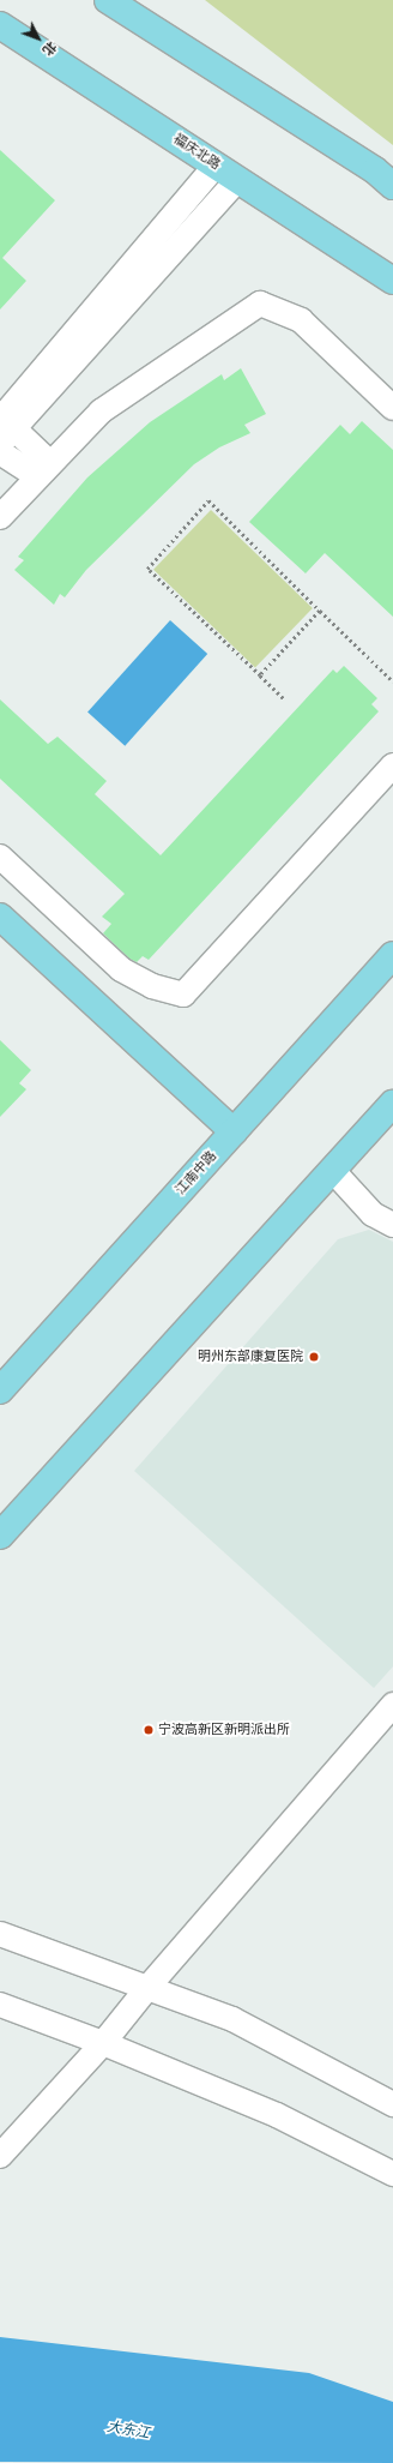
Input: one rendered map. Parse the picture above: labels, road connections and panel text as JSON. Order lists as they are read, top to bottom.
{
  "streets": {
    "main road": ["福庆北路", "江南中路"]
  },
  "water": ["大东江"],
  "places": ["明州东部康复医院", "宁波高新区新明派出所"],
  "north": "bottom right"
}
